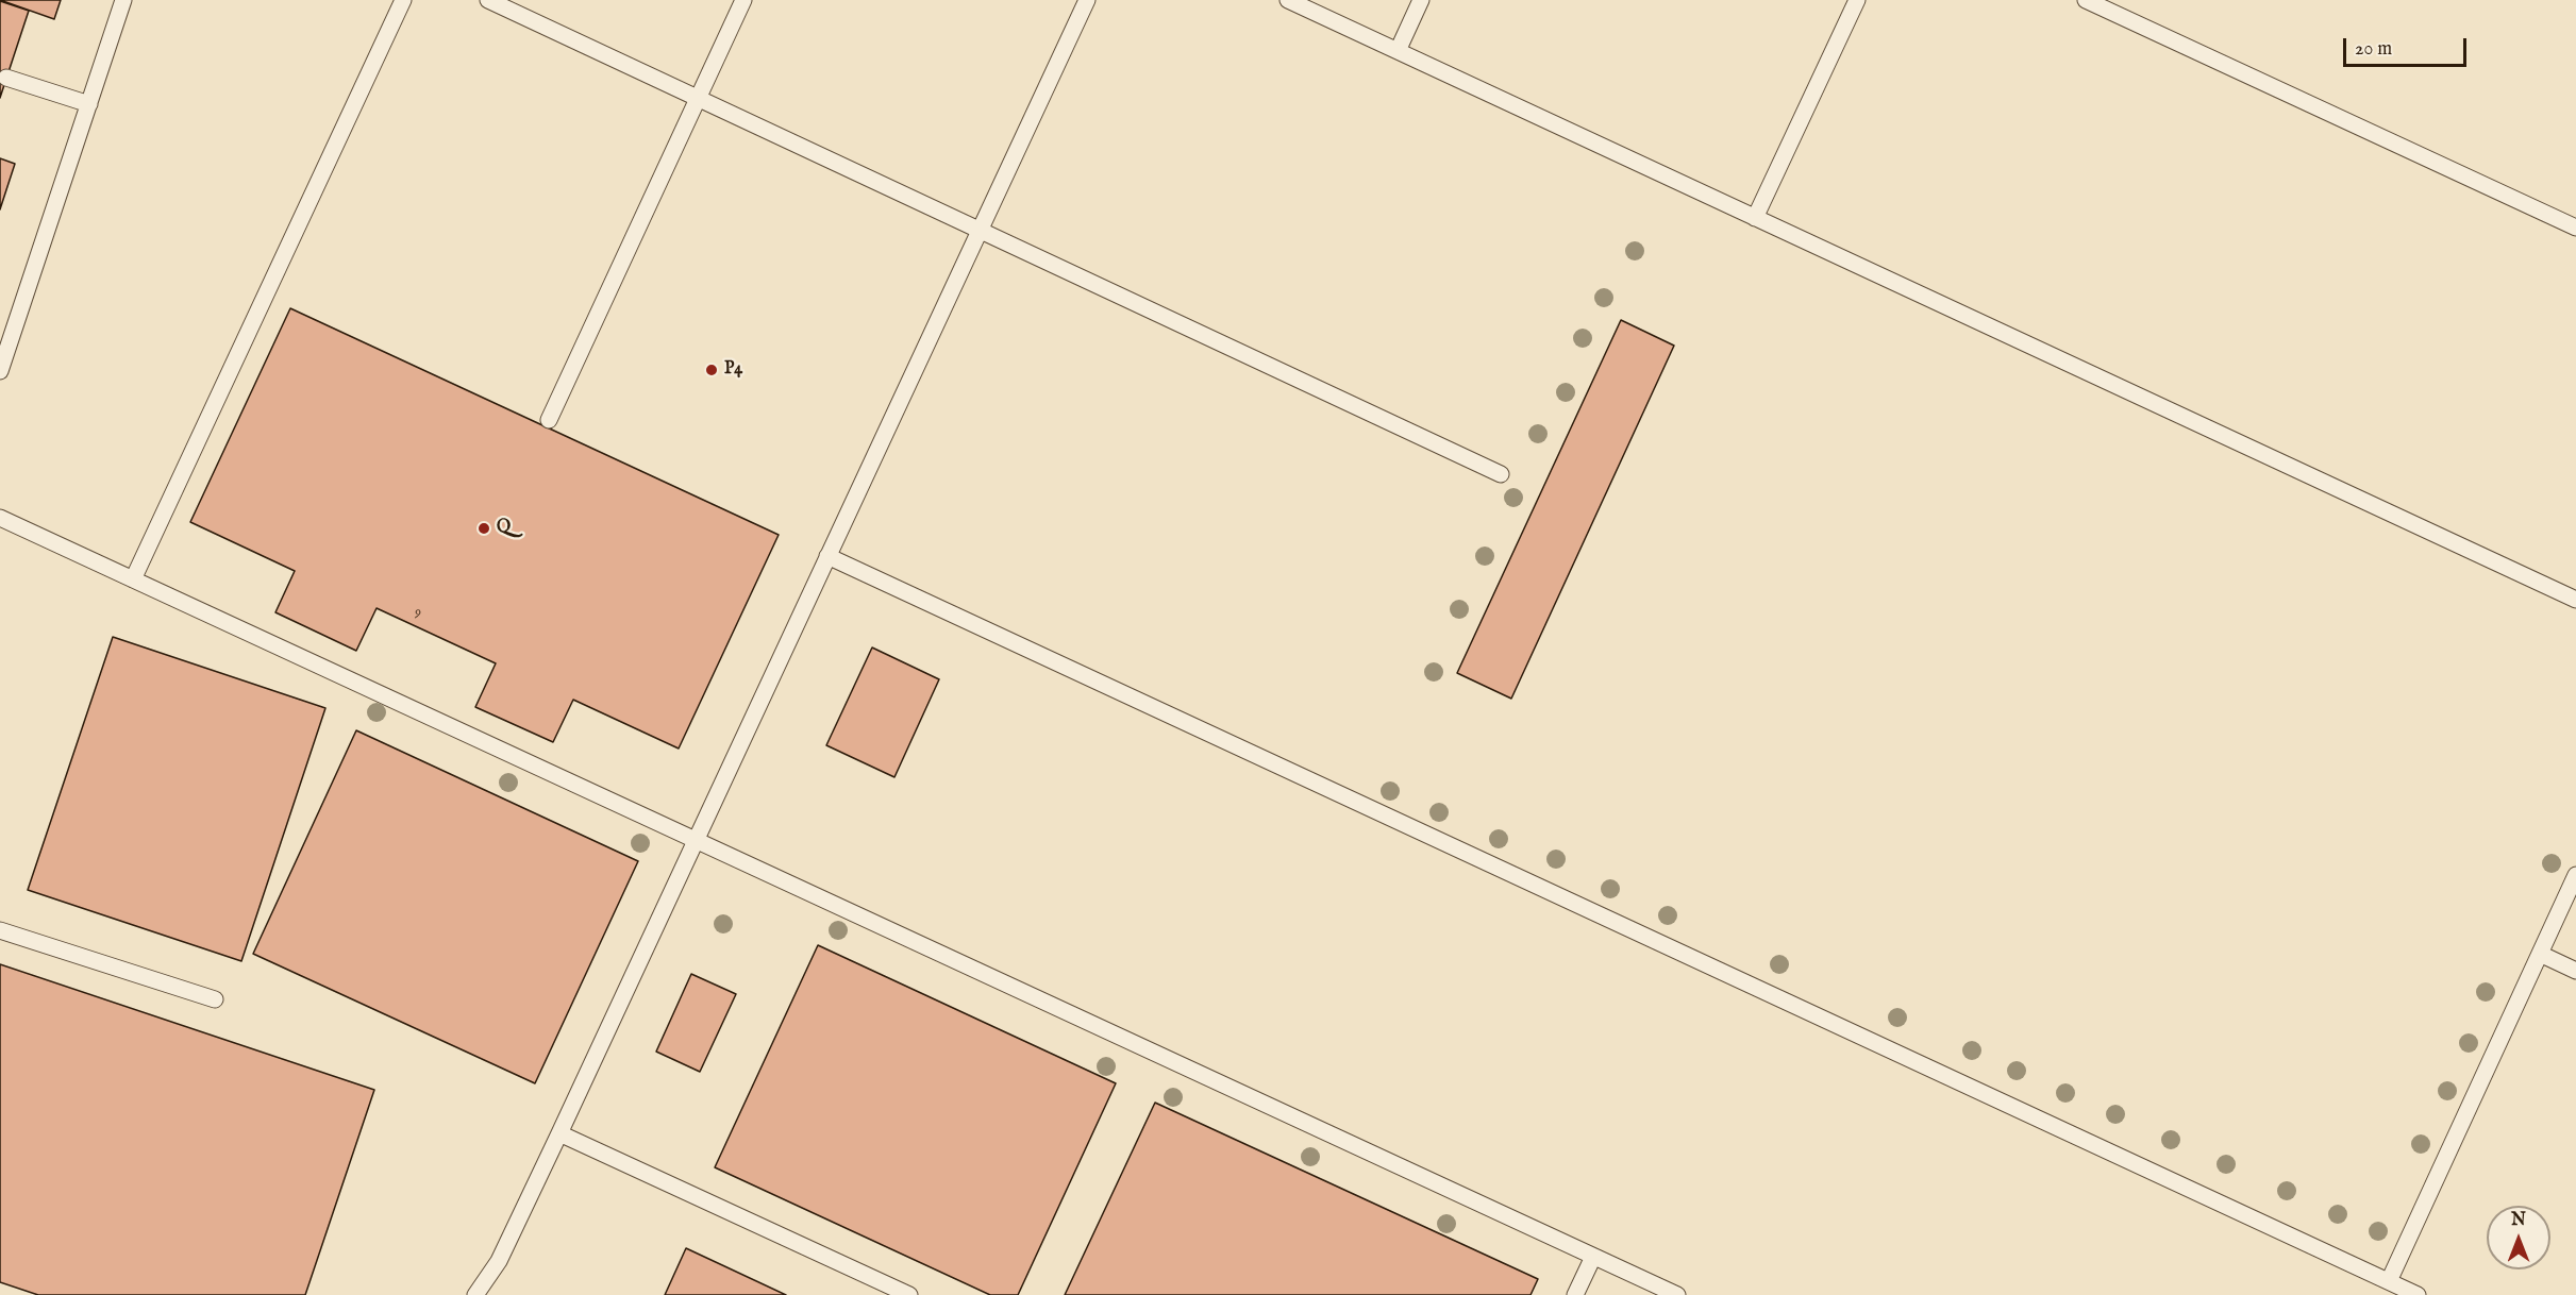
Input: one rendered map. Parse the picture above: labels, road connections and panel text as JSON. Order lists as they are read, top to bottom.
{
  "places": ["P4", "Q"],
  "house_numbers": ["9"],
  "scale_bar": "20 m",
  "north": "top"
}
